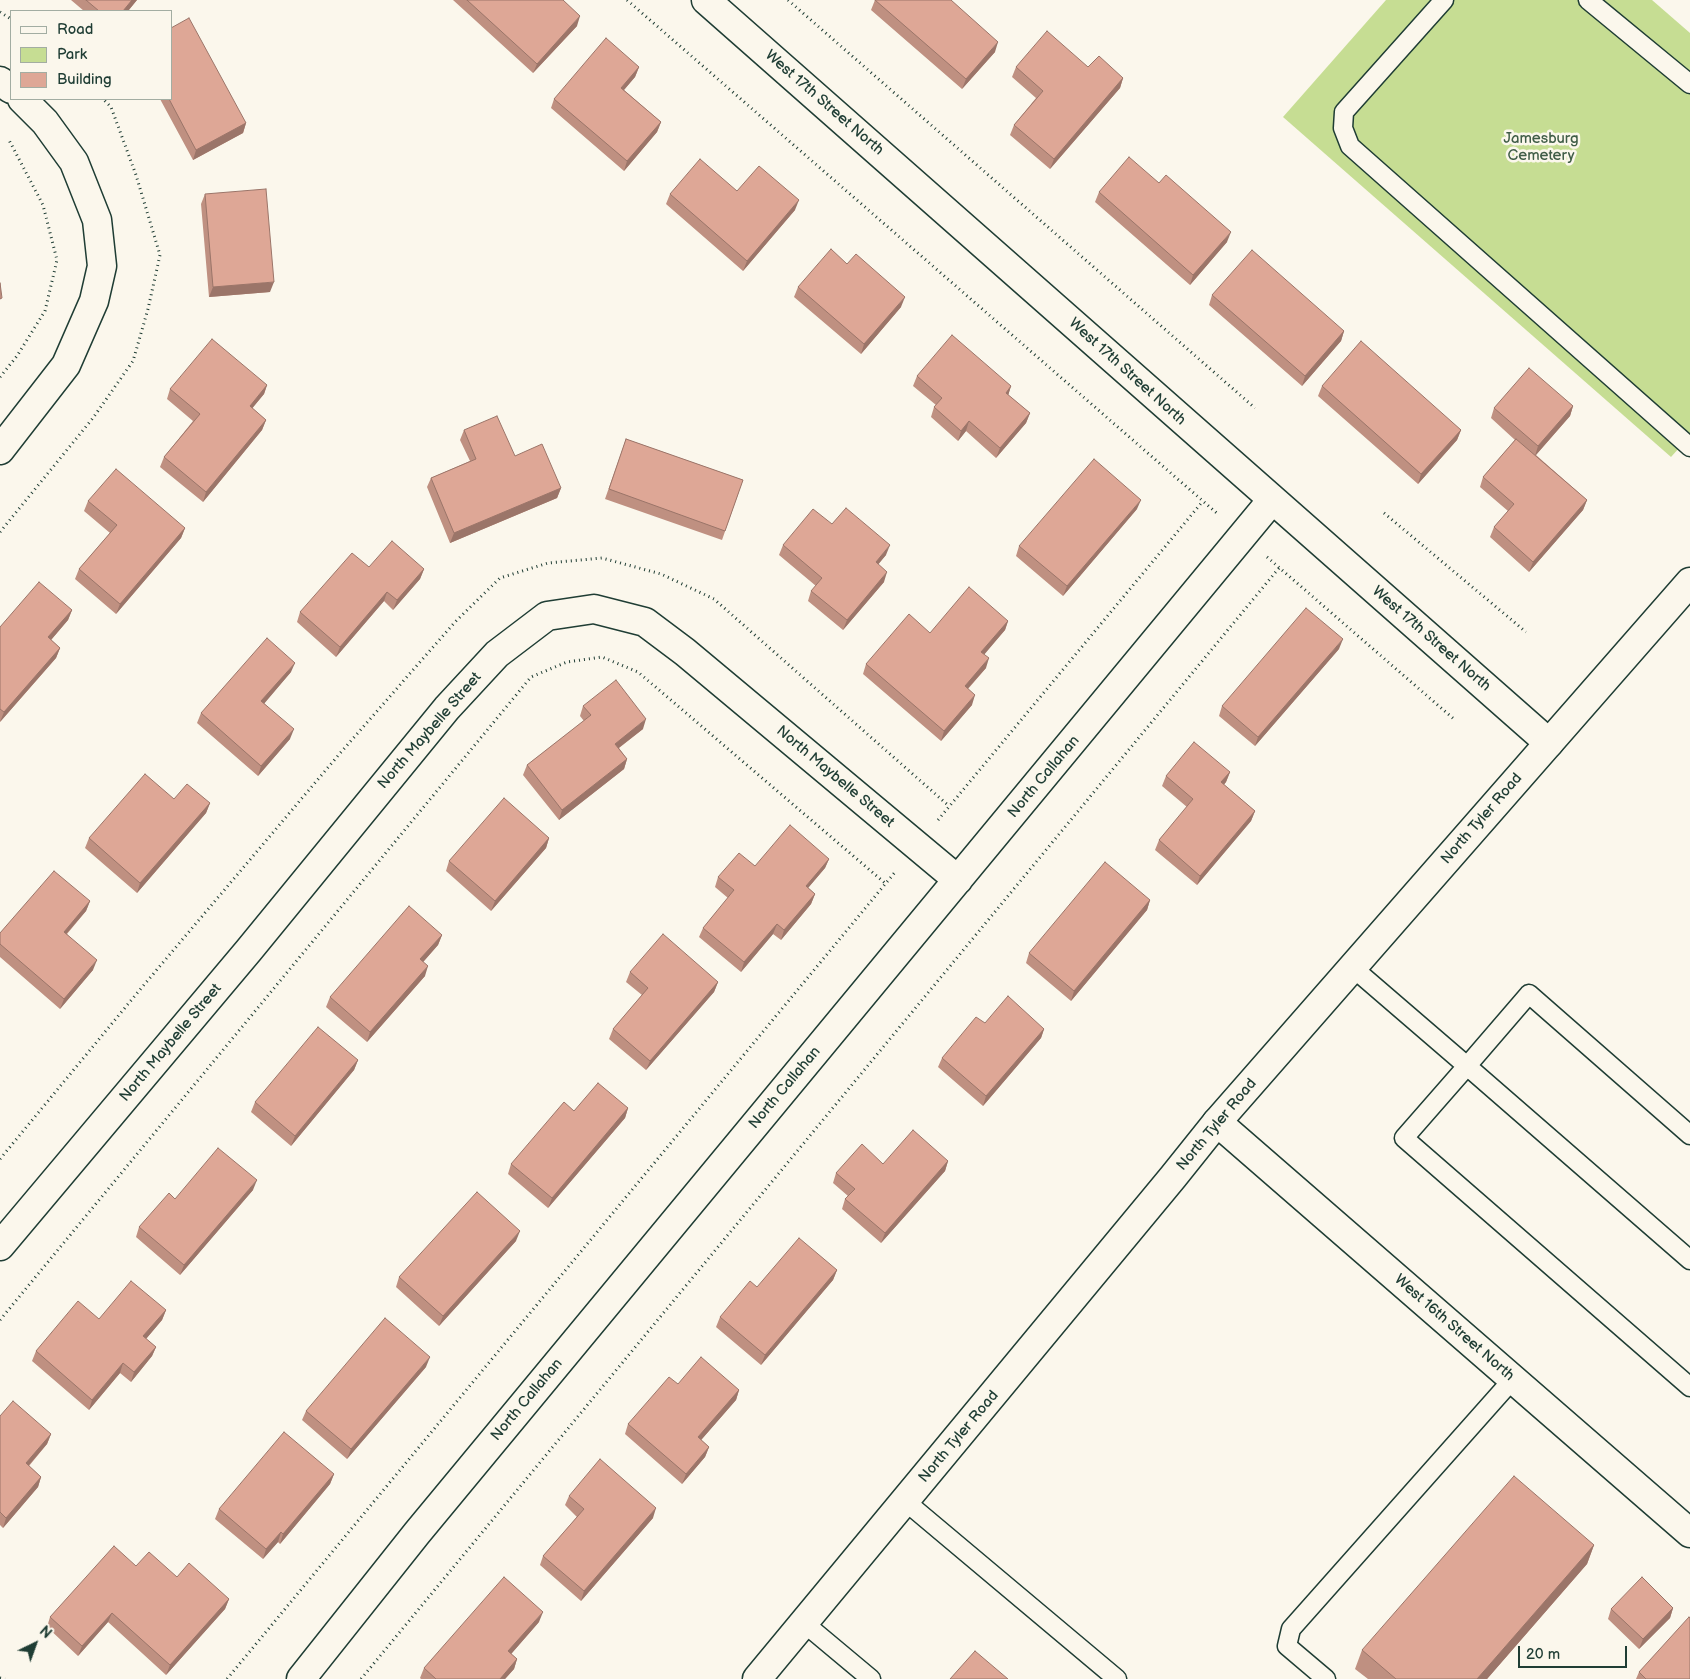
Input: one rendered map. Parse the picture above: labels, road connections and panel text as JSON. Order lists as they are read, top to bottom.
{
  "streets": {
    "street": [
      "West 17th Street North",
      "North Maybelle Street",
      "North Callahan",
      "North Tyler Road",
      "West 16th Street North"
    ]
  },
  "crossings": [
    ["West 17th Street North", "North Callahan"],
    ["West 17th Street North", "North Tyler Road"],
    ["North Maybelle Street", "North Callahan"],
    ["North Tyler Road", "West 16th Street North"]
  ],
  "parks": ["Jamesburg Cemetery"],
  "legend": ["Road", "Park", "Building"],
  "scale_bar": "20 m",
  "north": "top right"
}
